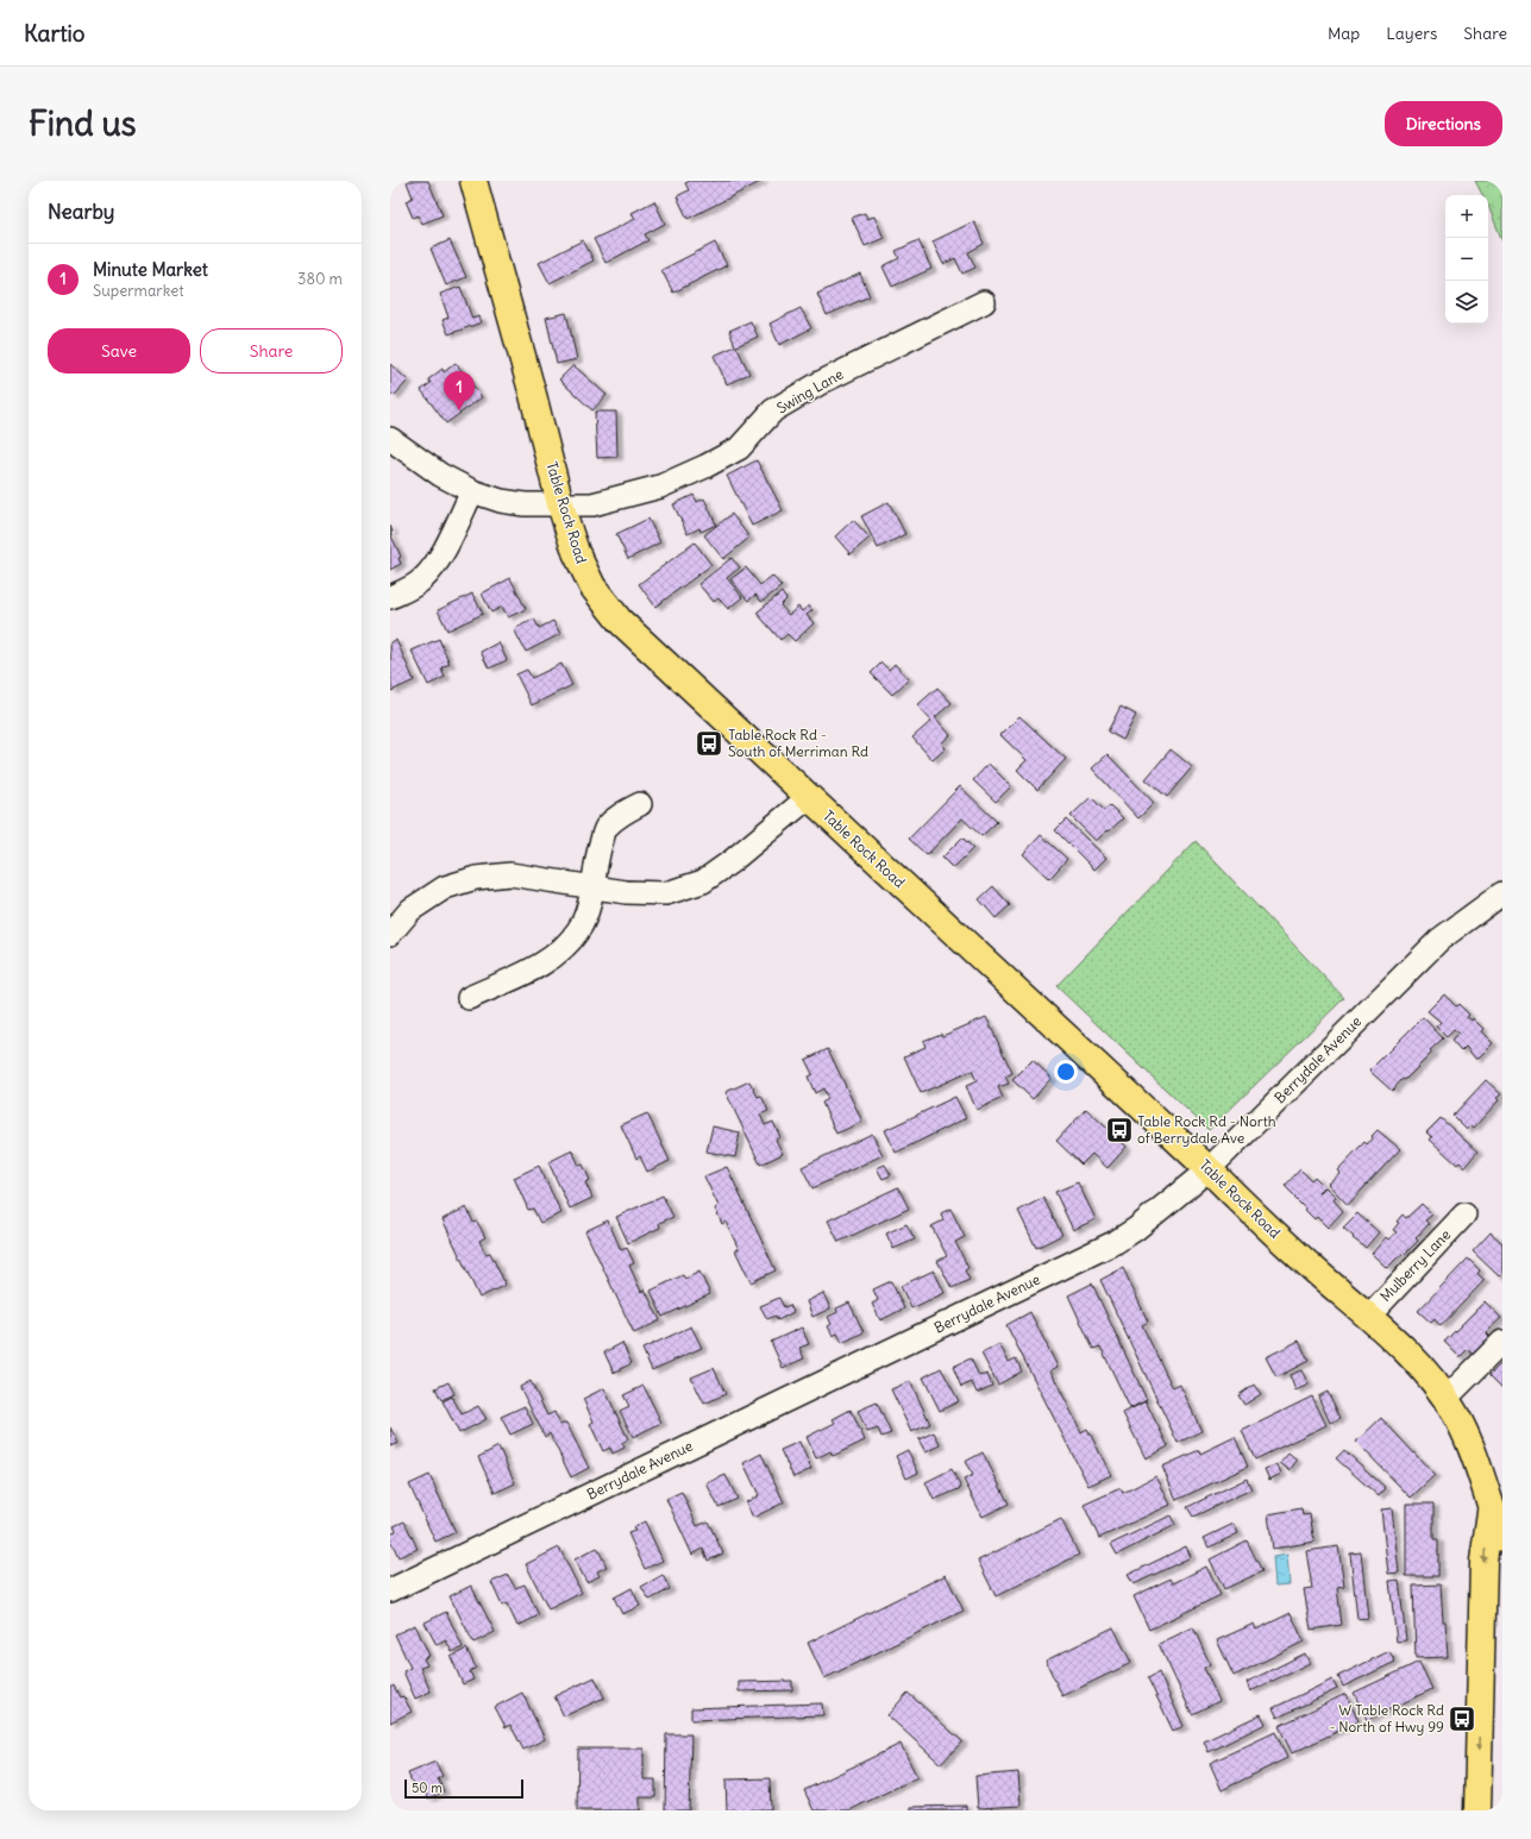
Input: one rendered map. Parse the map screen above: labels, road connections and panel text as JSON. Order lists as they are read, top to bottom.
{
  "streets": {
    "main road": ["Table Rock Road"],
    "street": ["Swing Lane", "Berrydale Avenue", "Mulberry Lane"]
  },
  "crossings": [
    ["Swing Lane", "Table Rock Road"],
    ["Table Rock Road", "Berrydale Avenue"],
    ["Table Rock Road", "Mulberry Lane"]
  ],
  "places": {
    "bus stop": ["Table Rock Rd - South of Merriman Rd", "Table Rock Rd - North of Berrydale Ave", "W Table Rock Rd - North of Hwy 99"]
  },
  "scale_bar": "50 m",
  "page": {
    "header": "Kartio",
    "nav": ["Map", "Layers", "Share"],
    "buttons": [
      "Directions",
      ["Save", "Share"]
    ],
    "title": "Find us",
    "heading": "Nearby",
    "map_buttons": ["+", "−"],
    "list": [
      {
        "mark": "1",
        "name": "Minute Market",
        "note": "Supermarket",
        "value": "380 m"
      }
    ],
    "pins": "1",
    "scale": "50 m"
  }
}
